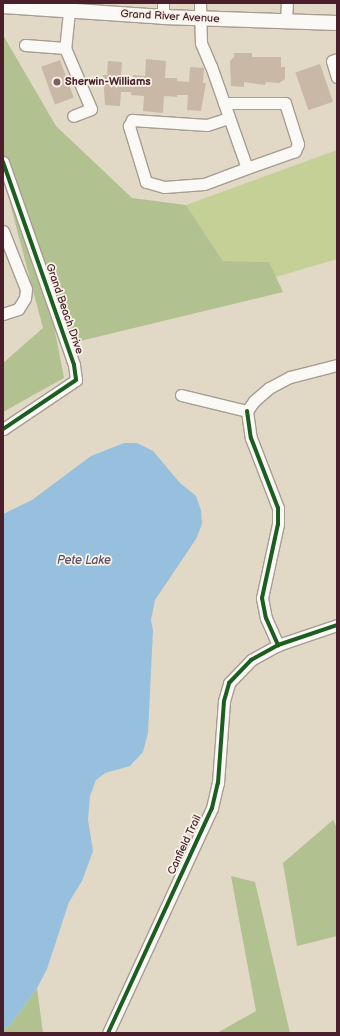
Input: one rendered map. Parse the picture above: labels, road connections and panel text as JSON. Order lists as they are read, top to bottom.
{
  "streets": {
    "main road": ["Grand River Avenue"],
    "street": ["Grand Beach Drive", "Canfield Trail"]
  },
  "water": ["Pete Lake"],
  "places": ["Sherwin-Williams"]
}
